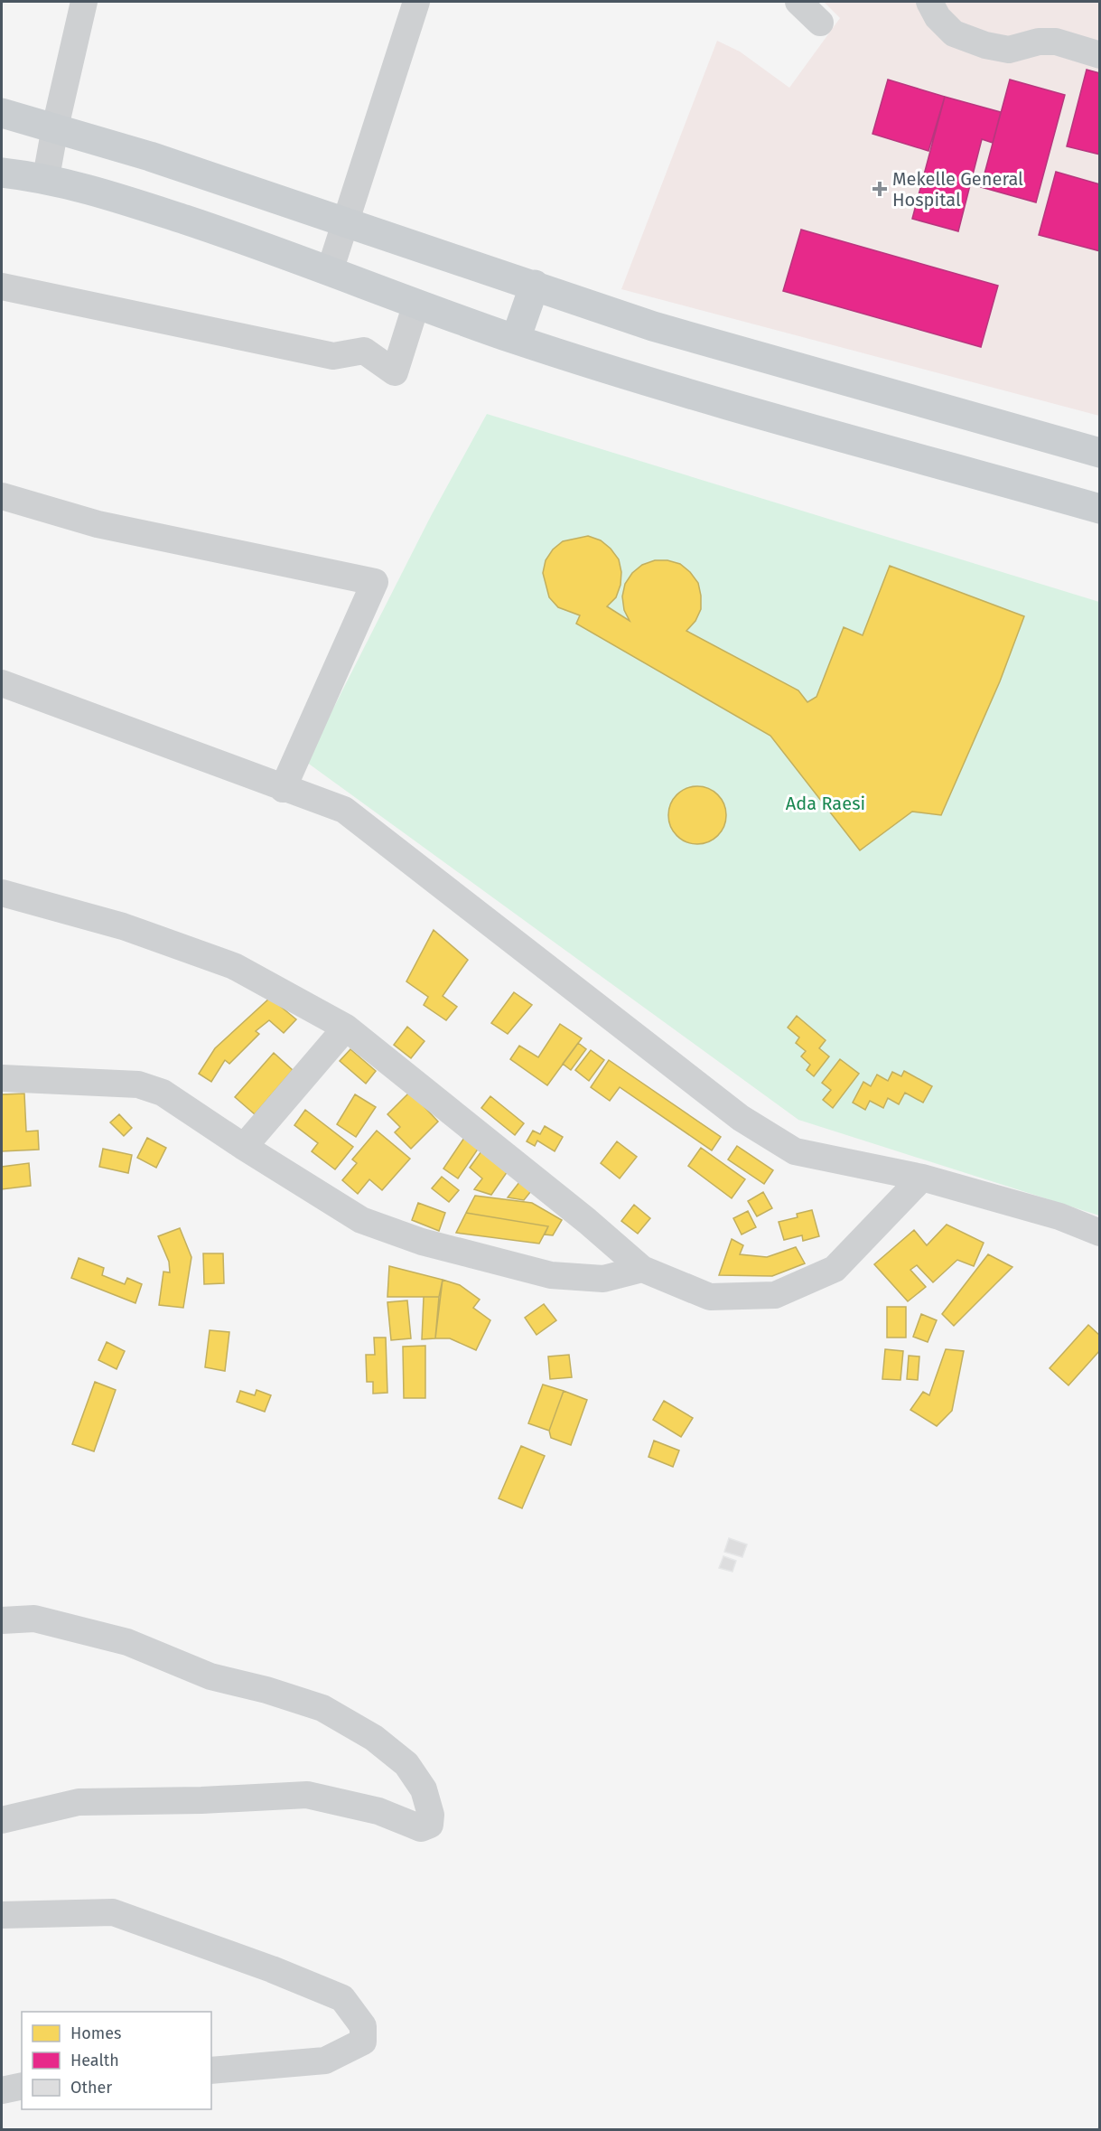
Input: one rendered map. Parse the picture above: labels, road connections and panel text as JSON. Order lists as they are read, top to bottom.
{
  "parks": ["Ada Raesi"],
  "places": {
    "health": ["Mekelle General Hospital"]
  },
  "legend": ["Homes", "Health", "Other"]
}
